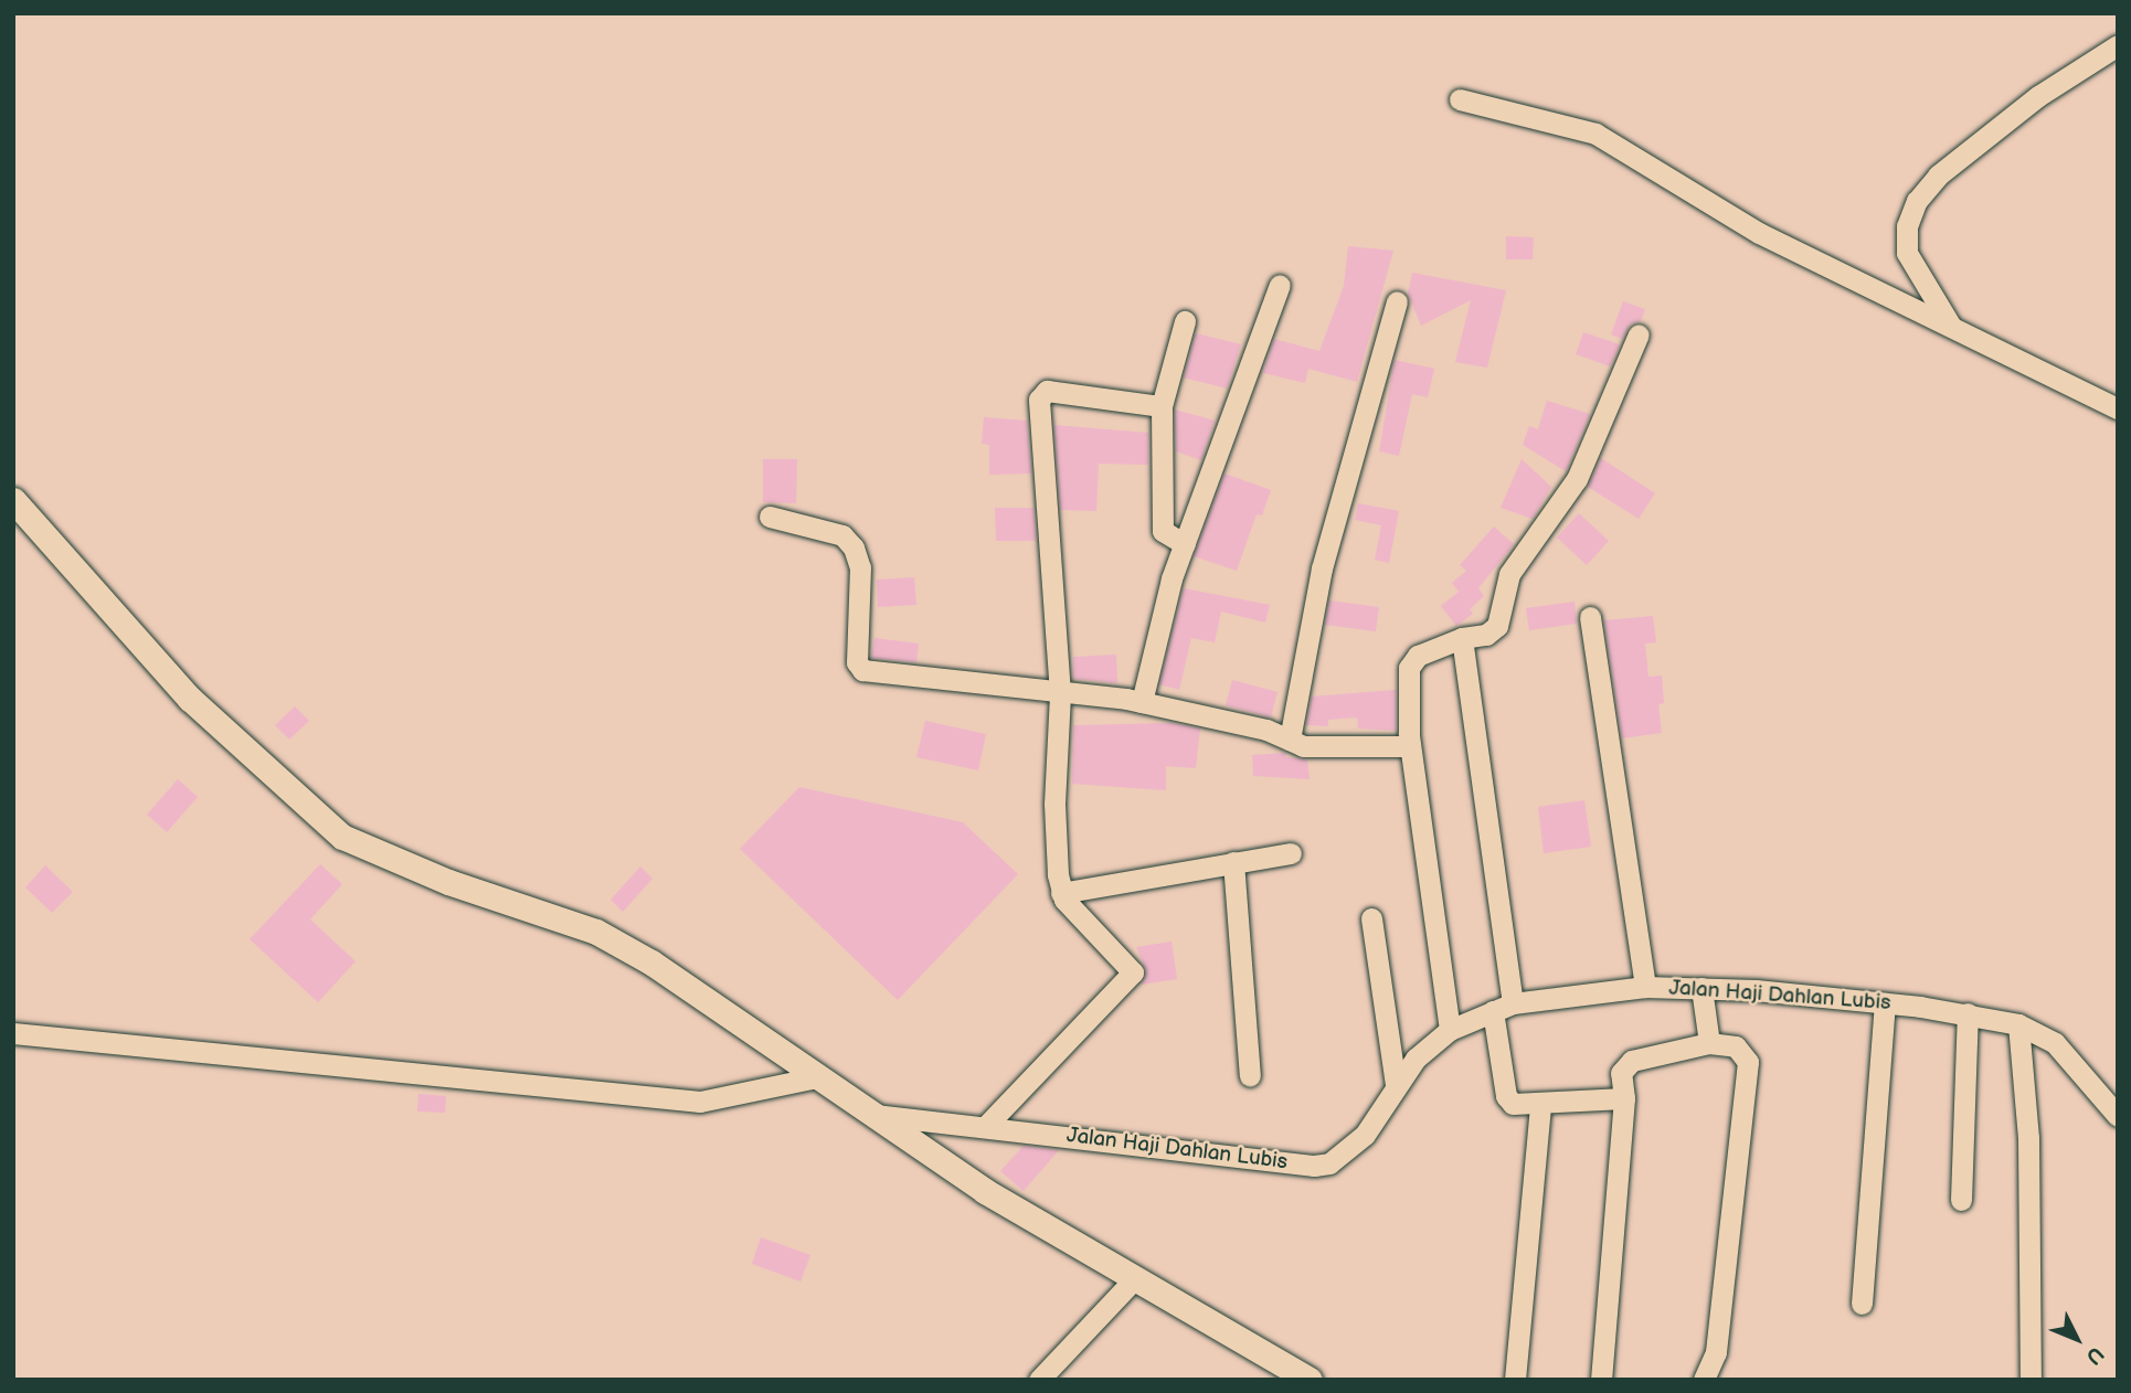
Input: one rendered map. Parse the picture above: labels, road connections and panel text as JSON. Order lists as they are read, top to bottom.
{
  "streets": {
    "street": ["Jalan Haji Dahlan Lubis"]
  },
  "north": "bottom right"
}
